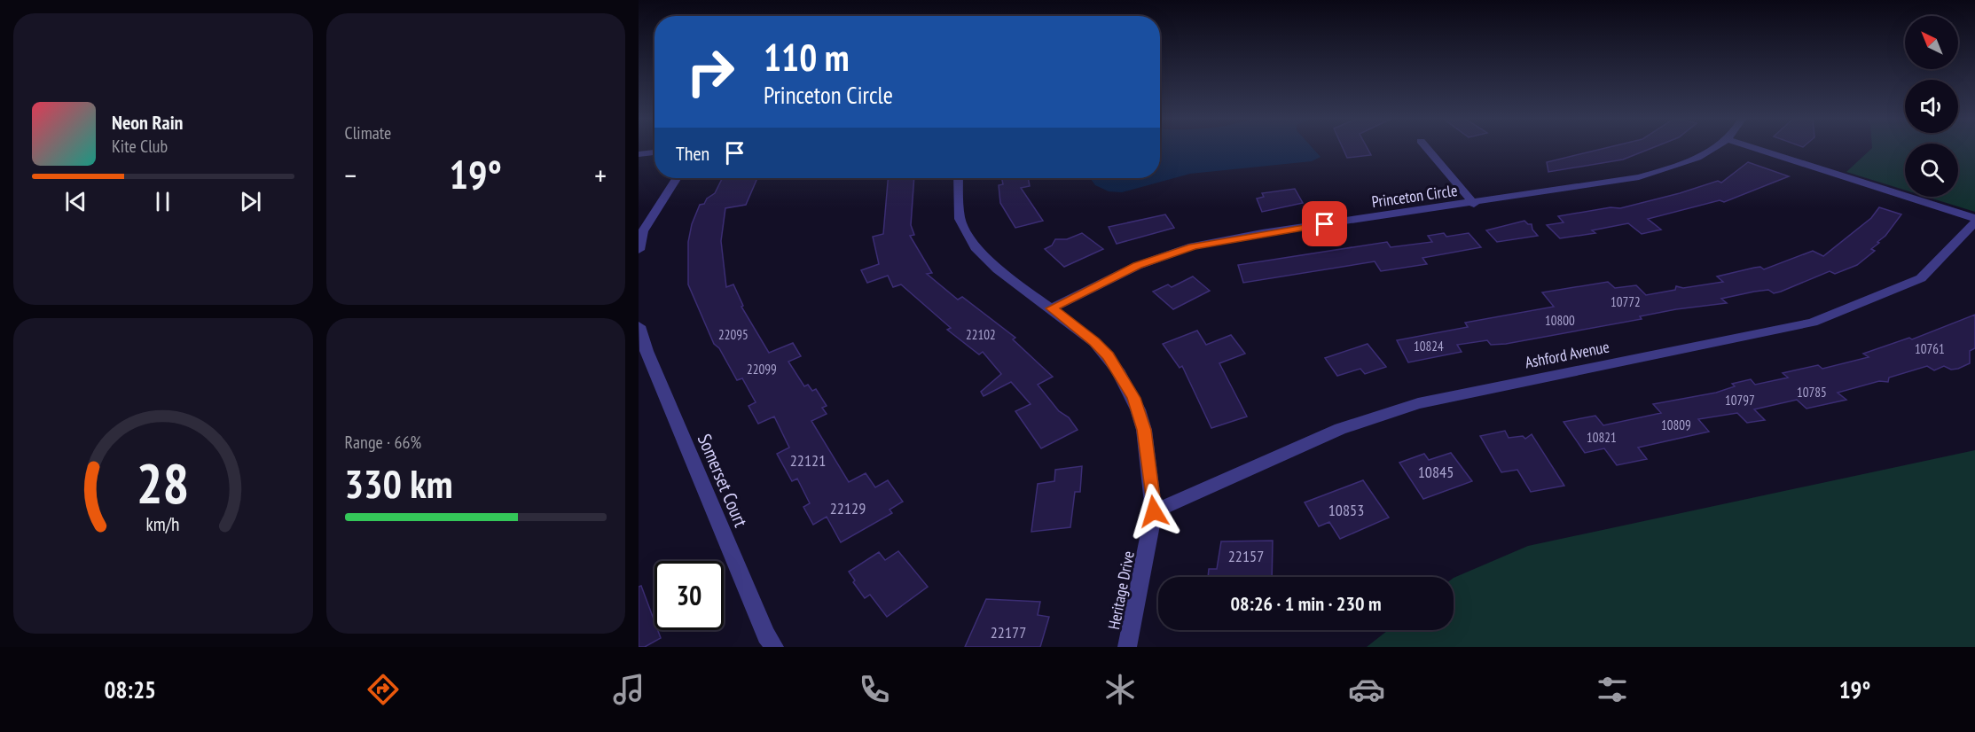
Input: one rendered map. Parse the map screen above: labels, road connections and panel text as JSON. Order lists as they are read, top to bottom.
{
  "streets": {
    "street": [
      "Princeton Circle",
      "Ashford Avenue",
      "Somerset Court",
      "Heritage Drive"
    ]
  },
  "crossings": [
    ["Princeton Circle", "Heritage Drive"],
    ["Ashford Avenue", "Heritage Drive"]
  ],
  "house_numbers": [
    "10772",
    "10800",
    "22095",
    "22102",
    "10824",
    "10761",
    "22099",
    "10785",
    "10797",
    "10809",
    "10821",
    "22121",
    "10845",
    "22129",
    "10853",
    "22157",
    "22177"
  ],
  "north": "top left",
  "page": {
    "tile": [
      "Climate",
      ["Range · 66%", "330 km"]
    ],
    "turn": ["110 m", "Princeton Circle"],
    "song": ["Neon Rain", "Kite Club"],
    "then": "Then",
    "heat": ["−", "19°", "+"],
    "limit": "30",
    "trip": "08:26 · 1 min · 230 m",
    "tabs": ["08:25", "19°"],
    "gauge": ["28", "km/h"]
  }
}
